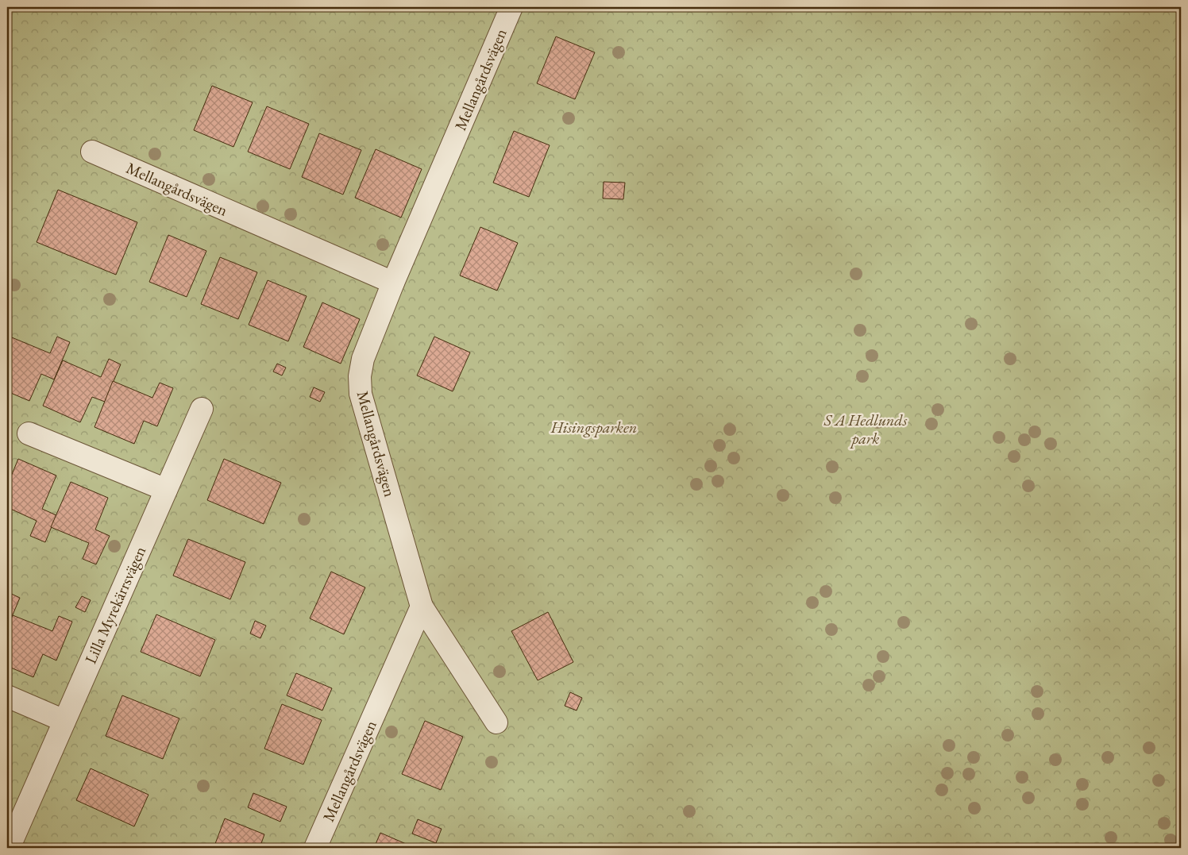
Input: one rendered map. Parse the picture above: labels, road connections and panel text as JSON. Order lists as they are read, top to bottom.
{
  "streets": {
    "street": ["Mellangårdsvägen", "Lilla Myrekärrsvägen"]
  },
  "parks": ["S A Hedlunds park", "Hisingsparken"]
}
